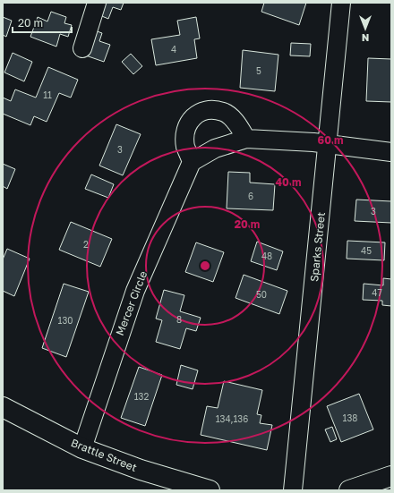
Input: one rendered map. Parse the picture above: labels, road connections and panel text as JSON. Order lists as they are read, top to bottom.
{
  "streets": {
    "main road": ["Brattle Street"],
    "street": ["Sparks Street", "Mercer Circle"]
  },
  "crossings": [
    ["Mercer Circle", "Brattle Street"]
  ],
  "house_numbers": [
    "4",
    "5",
    "11",
    "3",
    "6",
    "3",
    "2",
    "45",
    "48",
    "47",
    "50",
    "8",
    "130",
    "132",
    "138",
    "134,136"
  ],
  "scale_bar": "20 m",
  "north": "bottom",
  "rings": ["60 m", "40 m", "20 m"]
}
